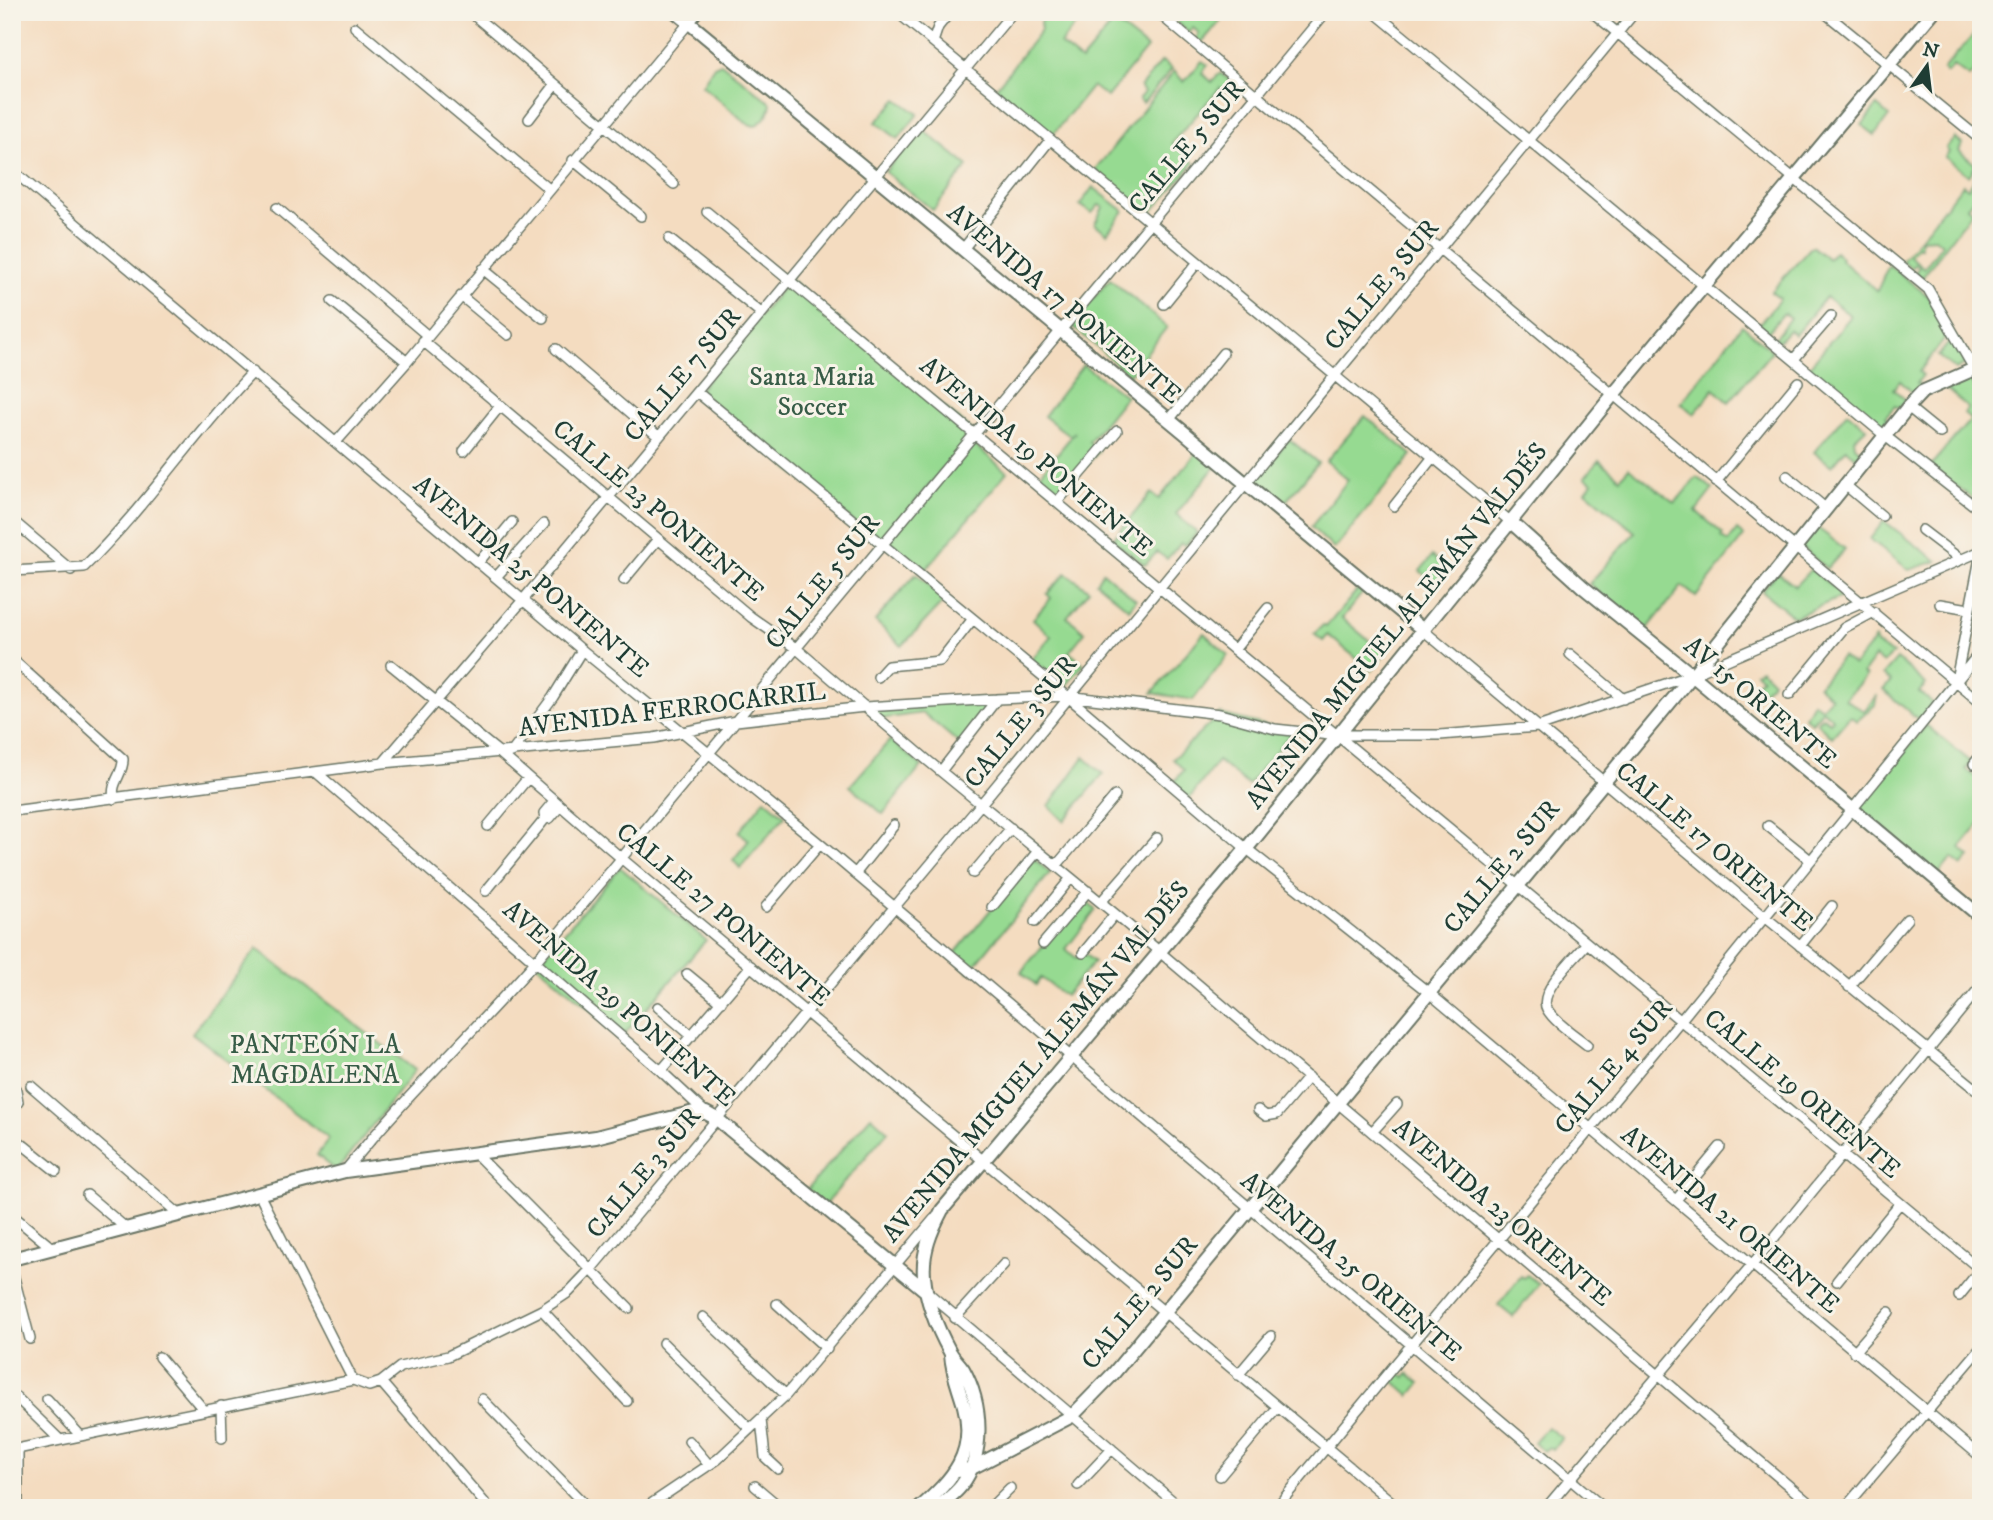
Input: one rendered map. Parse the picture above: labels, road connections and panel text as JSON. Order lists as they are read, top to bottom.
{
  "streets": {
    "main road": [
      "AVENIDA 17 PONIENTE",
      "AVENIDA MIGUEL ALEMÁN VALDÉS",
      "AV 15 ORIENTE",
      "CALLE 2 SUR",
      "AVENIDA 29 PONIENTE"
    ],
    "street": [
      "CALLE 5 SUR",
      "CALLE 3 SUR",
      "CALLE 7 SUR",
      "AVENIDA 19 PONIENTE",
      "CALLE 23 PONIENTE",
      "AVENIDA 25 PONIENTE",
      "AVENIDA FERROCARRIL",
      "CALLE 17 ORIENTE",
      "CALLE 27 PONIENTE",
      "CALLE 4 SUR",
      "CALLE 19 ORIENTE",
      "AVENIDA 23 ORIENTE",
      "AVENIDA 21 ORIENTE",
      "AVENIDA 25 ORIENTE"
    ]
  },
  "crossings": [
    ["CALLE 5 SUR", "AVENIDA 17 PONIENTE"],
    ["CALLE 5 SUR", "AVENIDA 19 PONIENTE"],
    ["CALLE 5 SUR", "CALLE 23 PONIENTE"],
    ["CALLE 5 SUR", "AVENIDA 25 PONIENTE"],
    ["CALLE 5 SUR", "AVENIDA FERROCARRIL"],
    ["CALLE 5 SUR", "CALLE 27 PONIENTE"],
    ["CALLE 5 SUR", "AVENIDA 29 PONIENTE"],
    ["CALLE 5 SUR", "AVENIDA 21 ORIENTE"],
    ["CALLE 3 SUR", "AVENIDA 17 PONIENTE"],
    ["CALLE 3 SUR", "AVENIDA 19 PONIENTE"],
    ["CALLE 3 SUR", "CALLE 23 PONIENTE"],
    ["CALLE 3 SUR", "AVENIDA 25 PONIENTE"],
    ["CALLE 3 SUR", "AVENIDA FERROCARRIL"],
    ["CALLE 3 SUR", "CALLE 27 PONIENTE"],
    ["CALLE 3 SUR", "AVENIDA 29 PONIENTE"],
    ["CALLE 3 SUR", "AVENIDA 21 ORIENTE"],
    ["AVENIDA 17 PONIENTE", "CALLE 7 SUR"],
    ["AVENIDA 17 PONIENTE", "AVENIDA MIGUEL ALEMÁN VALDÉS"],
    ["AVENIDA 17 PONIENTE", "CALLE 17 ORIENTE"],
    ["CALLE 7 SUR", "AVENIDA 19 PONIENTE"],
    ["CALLE 7 SUR", "CALLE 23 PONIENTE"],
    ["CALLE 7 SUR", "AVENIDA 25 PONIENTE"],
    ["CALLE 7 SUR", "AVENIDA FERROCARRIL"],
    ["CALLE 7 SUR", "CALLE 27 PONIENTE"],
    ["CALLE 7 SUR", "AVENIDA 21 ORIENTE"],
    ["AVENIDA 19 PONIENTE", "AVENIDA MIGUEL ALEMÁN VALDÉS"],
    ["AVENIDA 19 PONIENTE", "AVENIDA FERROCARRIL"],
    ["AVENIDA 19 PONIENTE", "CALLE 19 ORIENTE"],
    ["CALLE 23 PONIENTE", "AVENIDA MIGUEL ALEMÁN VALDÉS"],
    ["CALLE 23 PONIENTE", "AVENIDA FERROCARRIL"],
    ["CALLE 23 PONIENTE", "AVENIDA 23 ORIENTE"],
    ["AVENIDA 25 PONIENTE", "AVENIDA MIGUEL ALEMÁN VALDÉS"],
    ["AVENIDA 25 PONIENTE", "AVENIDA FERROCARRIL"],
    ["AVENIDA 25 PONIENTE", "AVENIDA 25 ORIENTE"],
    ["AVENIDA MIGUEL ALEMÁN VALDÉS", "AV 15 ORIENTE"],
    ["AVENIDA MIGUEL ALEMÁN VALDÉS", "AVENIDA FERROCARRIL"],
    ["AVENIDA MIGUEL ALEMÁN VALDÉS", "CALLE 17 ORIENTE"],
    ["AVENIDA MIGUEL ALEMÁN VALDÉS", "CALLE 27 PONIENTE"],
    ["AVENIDA MIGUEL ALEMÁN VALDÉS", "AVENIDA 29 PONIENTE"],
    ["AVENIDA MIGUEL ALEMÁN VALDÉS", "CALLE 19 ORIENTE"],
    ["AVENIDA MIGUEL ALEMÁN VALDÉS", "AVENIDA 23 ORIENTE"],
    ["AVENIDA MIGUEL ALEMÁN VALDÉS", "AVENIDA 21 ORIENTE"],
    ["AVENIDA MIGUEL ALEMÁN VALDÉS", "AVENIDA 25 ORIENTE"],
    ["AV 15 ORIENTE", "AVENIDA FERROCARRIL"],
    ["AV 15 ORIENTE", "CALLE 2 SUR"],
    ["AV 15 ORIENTE", "CALLE 4 SUR"],
    ["AVENIDA FERROCARRIL", "CALLE 17 ORIENTE"],
    ["AVENIDA FERROCARRIL", "CALLE 2 SUR"],
    ["AVENIDA FERROCARRIL", "CALLE 27 PONIENTE"],
    ["AVENIDA FERROCARRIL", "AVENIDA 29 PONIENTE"],
    ["AVENIDA FERROCARRIL", "CALLE 19 ORIENTE"],
    ["AVENIDA FERROCARRIL", "AVENIDA 21 ORIENTE"],
    ["CALLE 17 ORIENTE", "CALLE 2 SUR"],
    ["CALLE 17 ORIENTE", "CALLE 4 SUR"],
    ["CALLE 2 SUR", "CALLE 27 PONIENTE"],
    ["CALLE 2 SUR", "CALLE 19 ORIENTE"],
    ["CALLE 2 SUR", "AVENIDA 23 ORIENTE"],
    ["CALLE 2 SUR", "AVENIDA 21 ORIENTE"],
    ["CALLE 2 SUR", "AVENIDA 25 ORIENTE"],
    ["CALLE 27 PONIENTE", "CALLE 4 SUR"],
    ["CALLE 4 SUR", "CALLE 19 ORIENTE"],
    ["CALLE 4 SUR", "AVENIDA 23 ORIENTE"],
    ["CALLE 4 SUR", "AVENIDA 21 ORIENTE"],
    ["CALLE 4 SUR", "AVENIDA 25 ORIENTE"]
  ],
  "parks": ["Santa Maria Soccer", "PANTEÓN LA MAGDALENA"],
  "north": "top"
}
